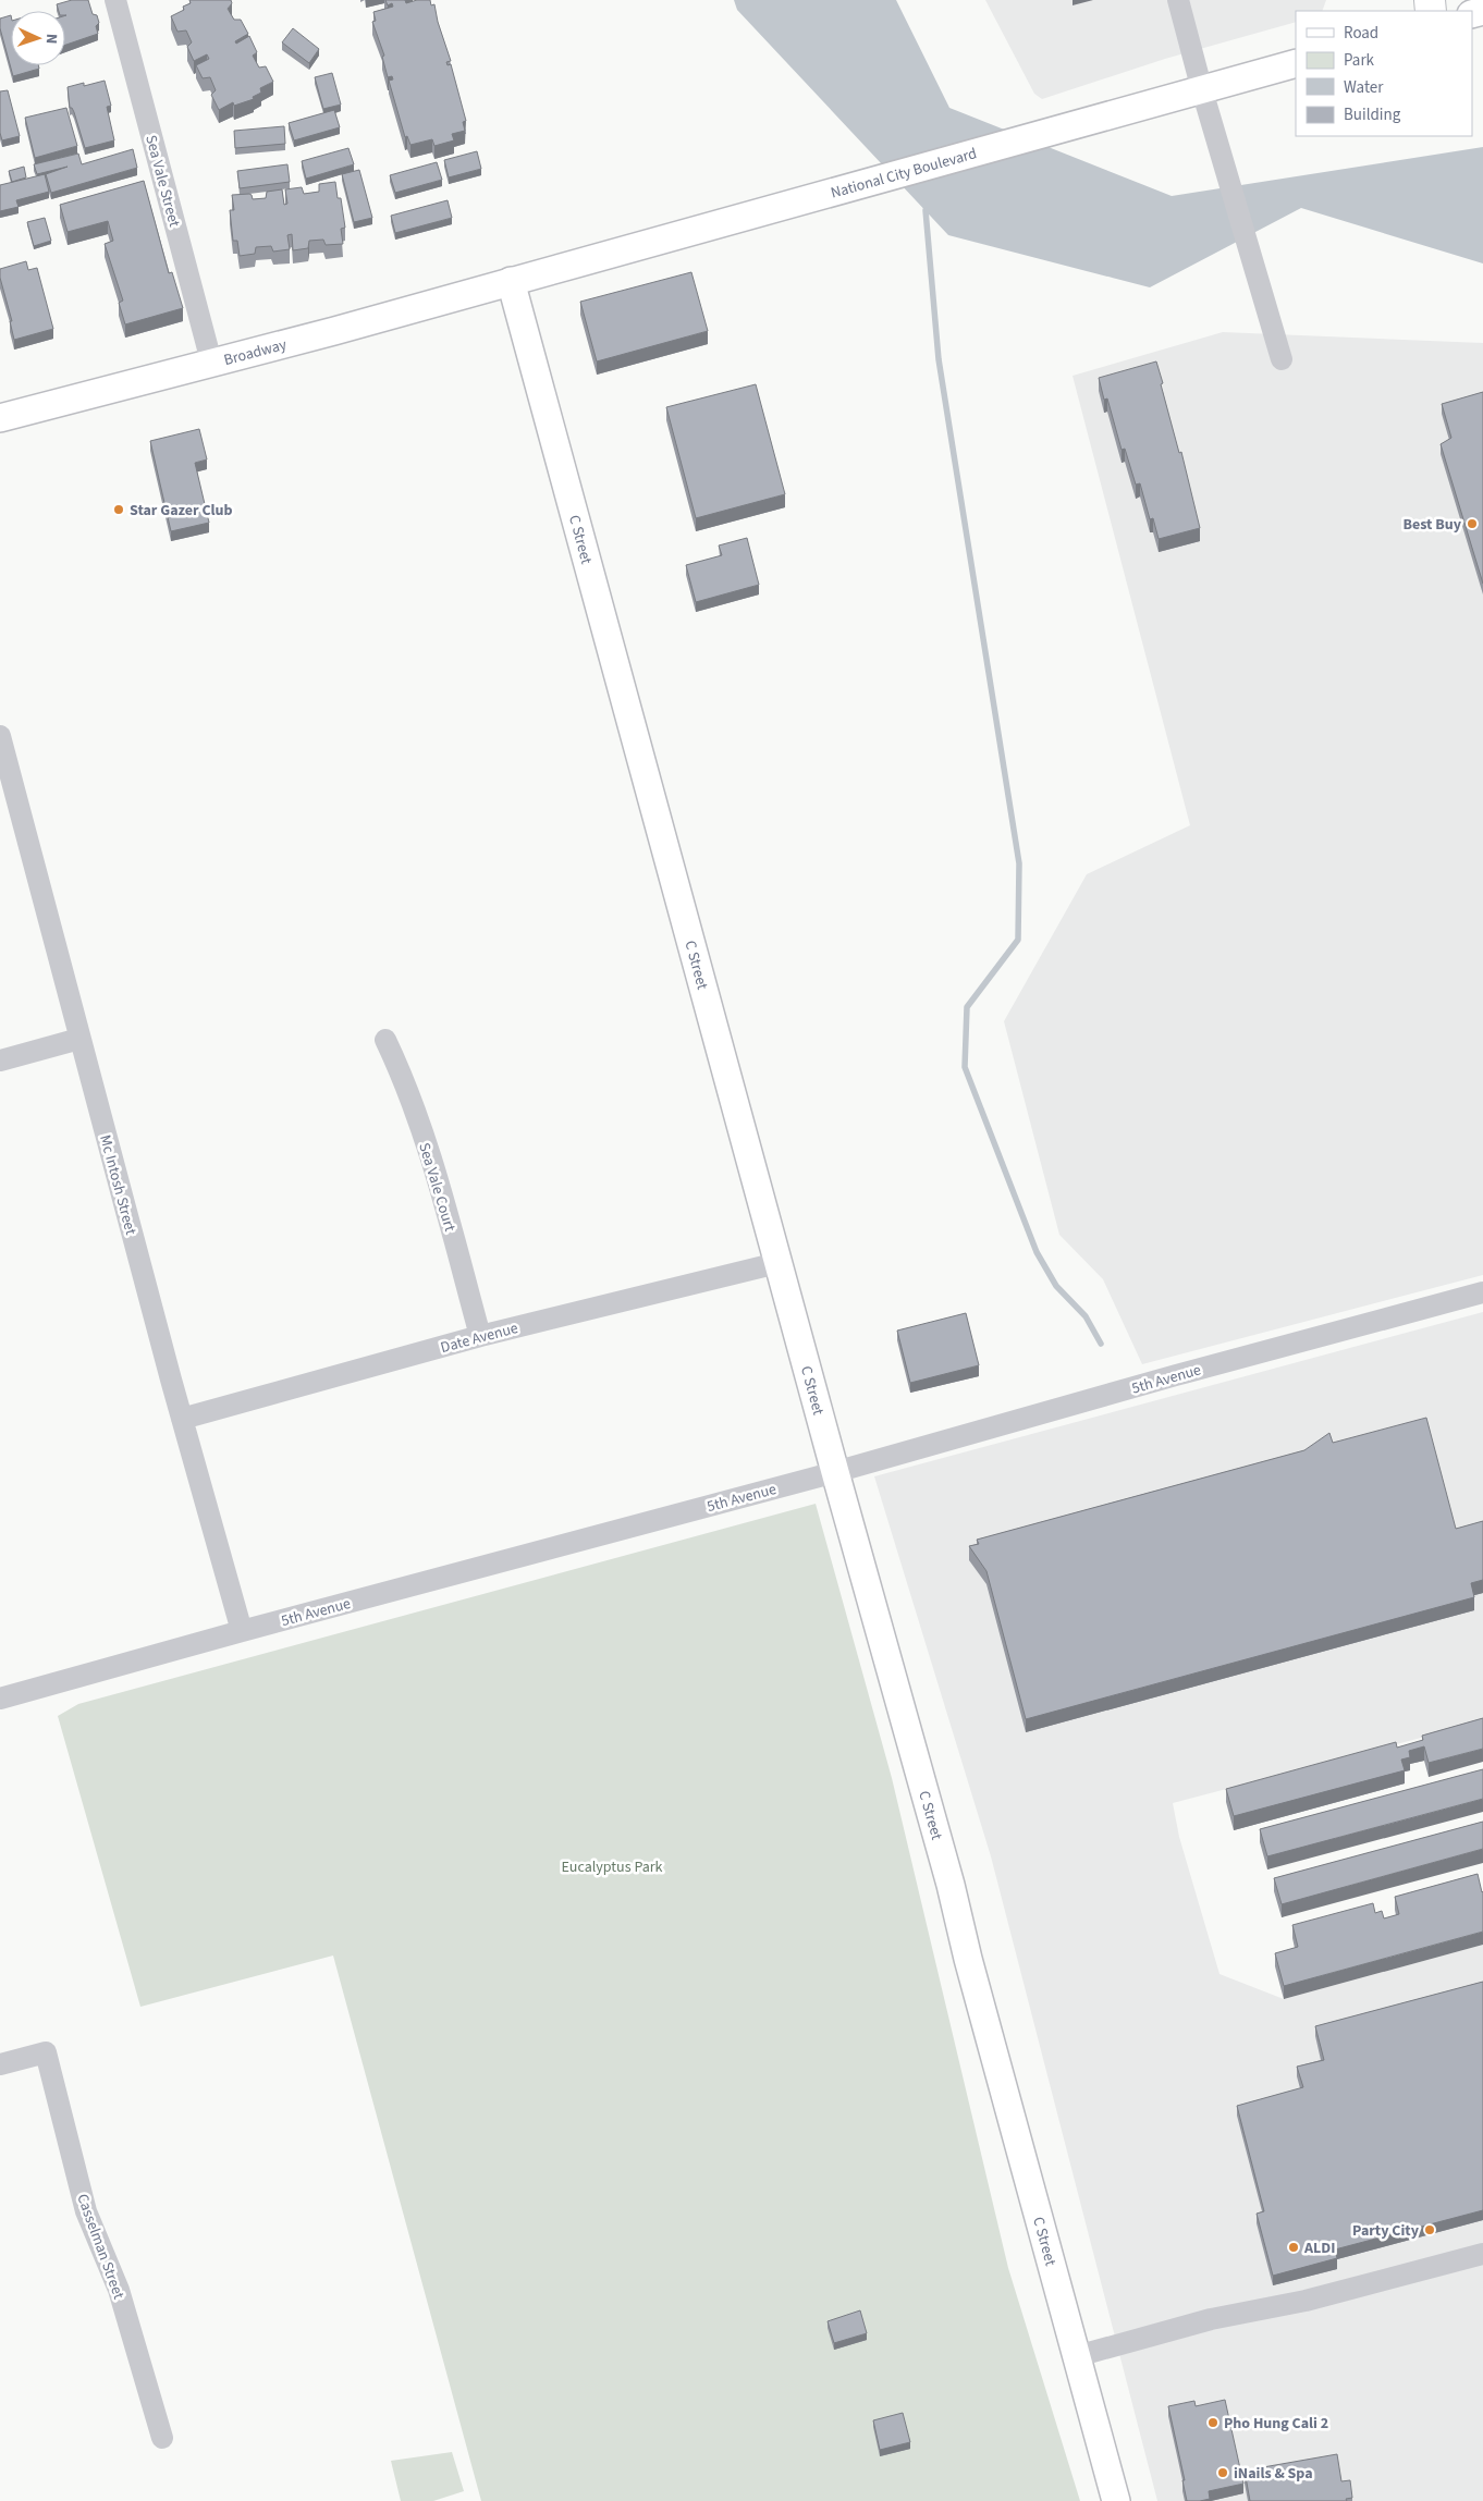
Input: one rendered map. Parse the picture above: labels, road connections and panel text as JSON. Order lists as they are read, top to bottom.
{
  "streets": {
    "main road": ["National City Boulevard", "Broadway", "C Street"],
    "street": [
      "Sea Vale Street",
      "Mc Intosh Street",
      "Sea Vale Court",
      "Date Avenue",
      "5th Avenue",
      "Casselman Street"
    ]
  },
  "crossings": [
    ["National City Boulevard", "Broadway"],
    ["National City Boulevard", "C Street"],
    ["Sea Vale Street", "Broadway"],
    ["Broadway", "C Street"],
    ["C Street", "Date Avenue"],
    ["C Street", "5th Avenue"],
    ["Mc Intosh Street", "Date Avenue"],
    ["Mc Intosh Street", "5th Avenue"],
    ["Sea Vale Court", "Date Avenue"]
  ],
  "parks": ["Eucalyptus Park"],
  "places": [
    "Star Gazer Club",
    "Best Buy",
    "Party City",
    "ALDI",
    "Pho Hung Cali 2",
    "iNails & Spa"
  ],
  "legend": [
    "Road",
    "Park",
    "Water",
    "Building"
  ],
  "north": "right"
}
